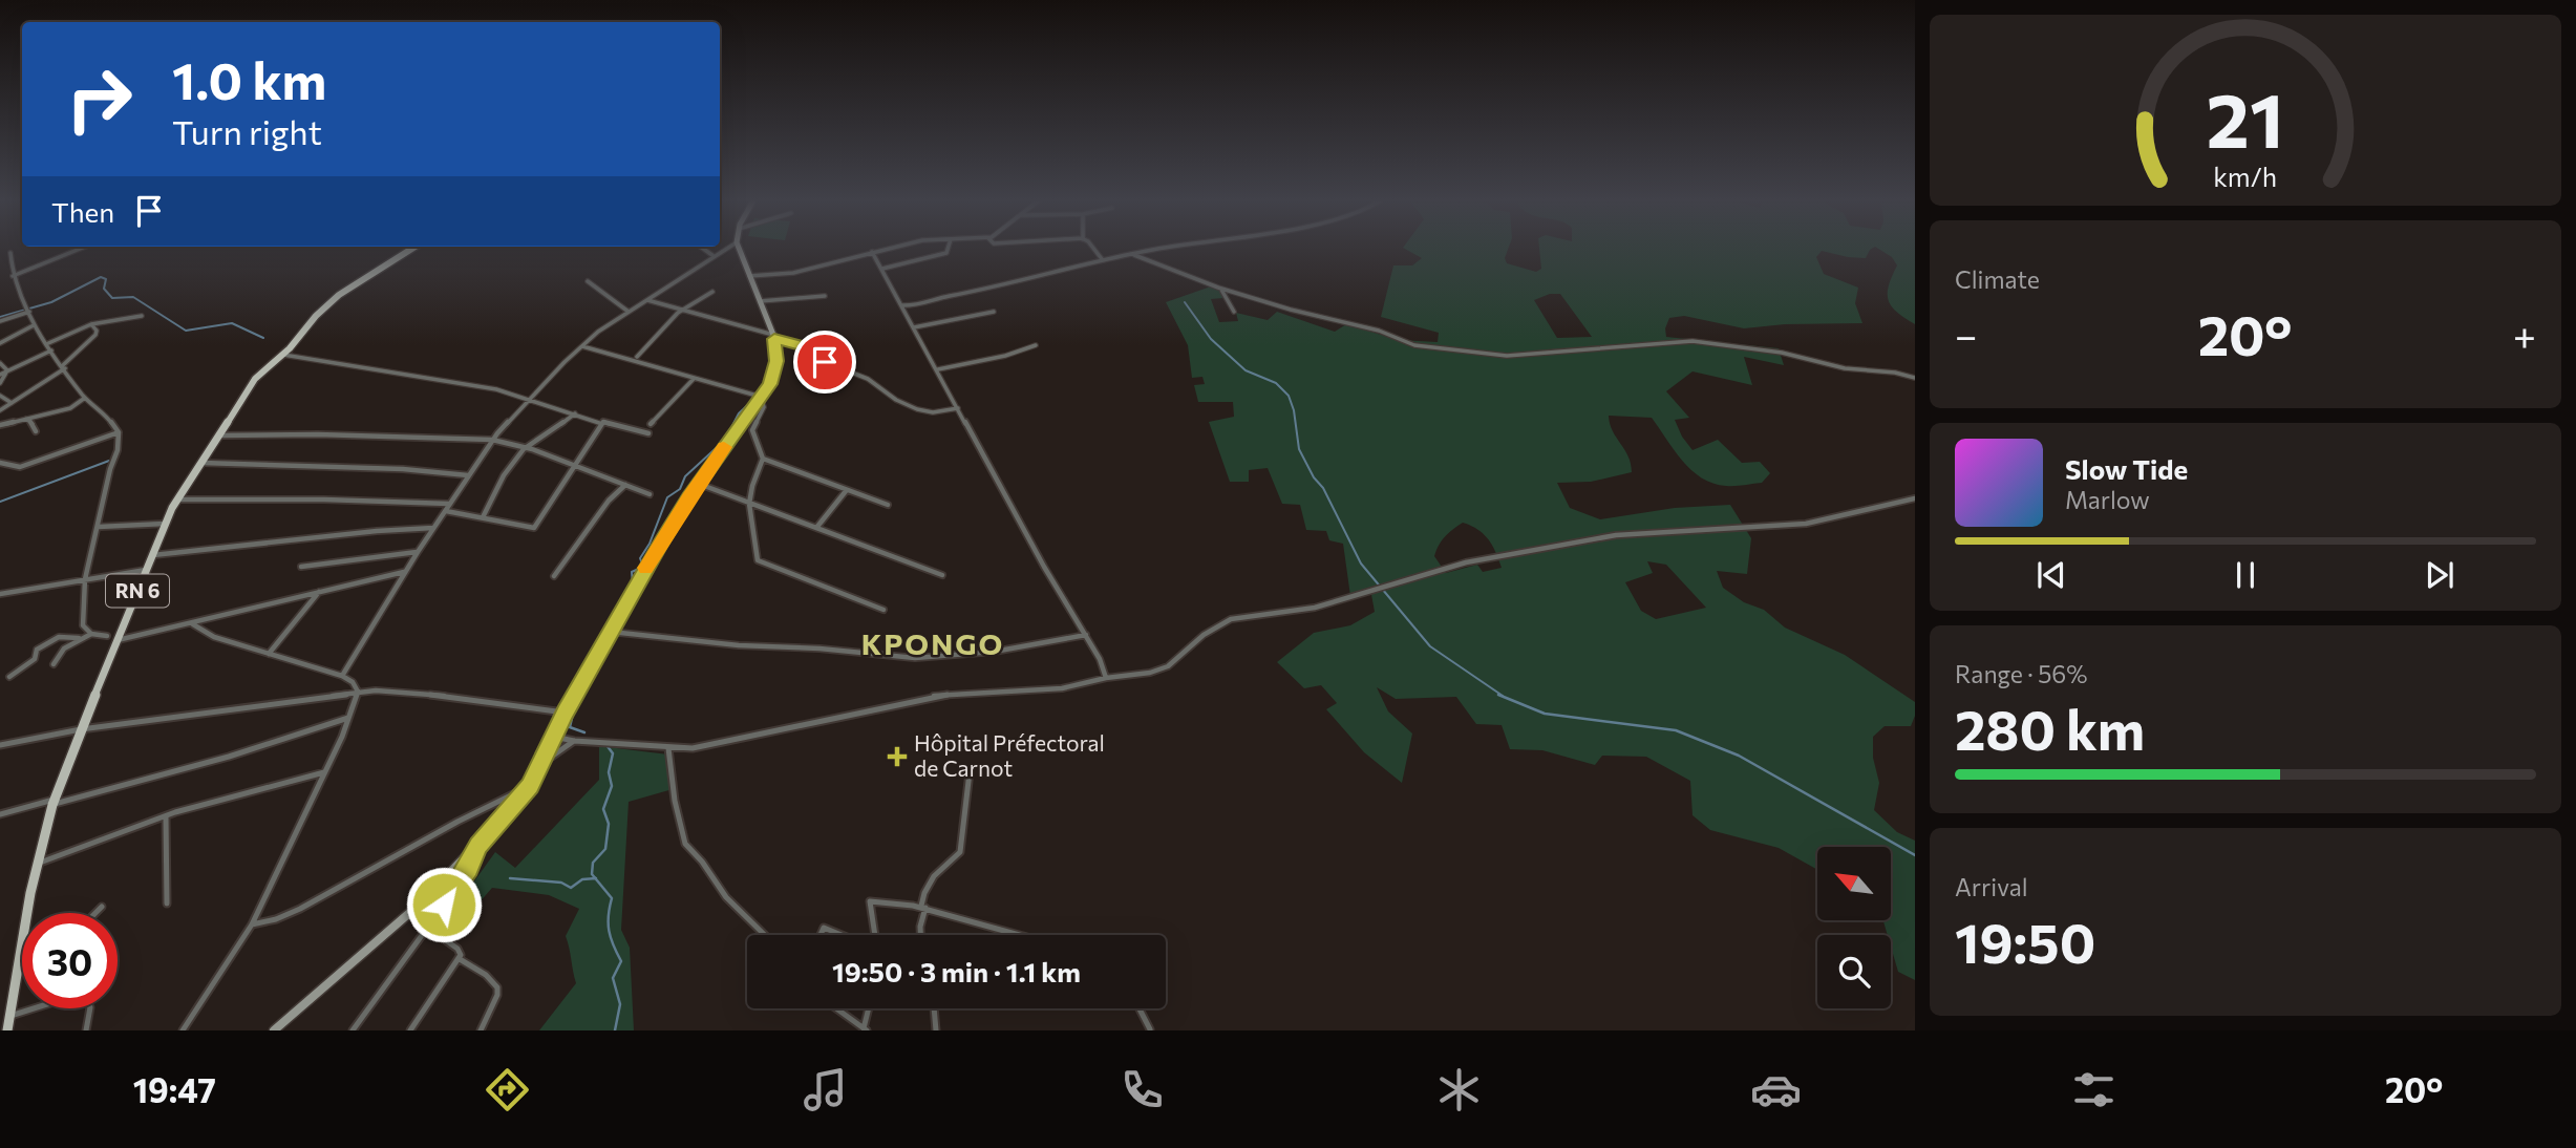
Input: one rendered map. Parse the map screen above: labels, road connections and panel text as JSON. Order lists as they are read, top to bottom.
{
  "streets": {
    "main road": ["RN 6"]
  },
  "districts": ["KPONGO"],
  "places": {
    "health": ["Hôpital Préfectoral de Carnot"]
  },
  "north": "top left",
  "page": {
    "turn": ["1.0 km", "Turn right"],
    "then": "Then",
    "tile": [
      "Climate",
      ["Range · 56%", "280 km"],
      ["Arrival", "19:50"]
    ],
    "heat": ["−", "20°", "+"],
    "song": ["Slow Tide", "Marlow"],
    "limit": "30",
    "trip": "19:50 · 3 min · 1.1 km",
    "tabs": ["19:47", "20°"],
    "gauge": ["21", "km/h"]
  }
}
